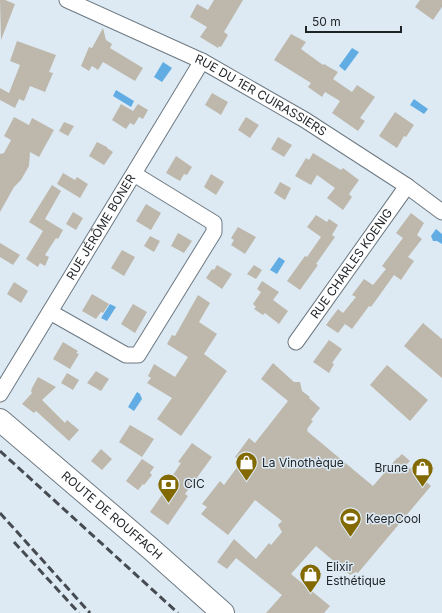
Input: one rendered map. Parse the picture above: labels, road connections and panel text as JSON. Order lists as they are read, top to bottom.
{
  "streets": {
    "main road": ["ROUTE DE ROUFFACH"],
    "street": ["RUE DU 1ER CUIRASSIERS", "RUE JÉRÔME BONER", "RUE CHARLES KOENIG"]
  },
  "crossings": [
    ["RUE DU 1ER CUIRASSIERS", "RUE JÉRÔME BONER"],
    ["RUE DU 1ER CUIRASSIERS", "RUE CHARLES KOENIG"]
  ],
  "places": {
    "shop": ["La Vinothèque", "Brune", "Elixir Esthétique"],
    "bank": ["CIC"],
    "sports": ["KeepCool"]
  },
  "scale_bar": "50 m"
}
